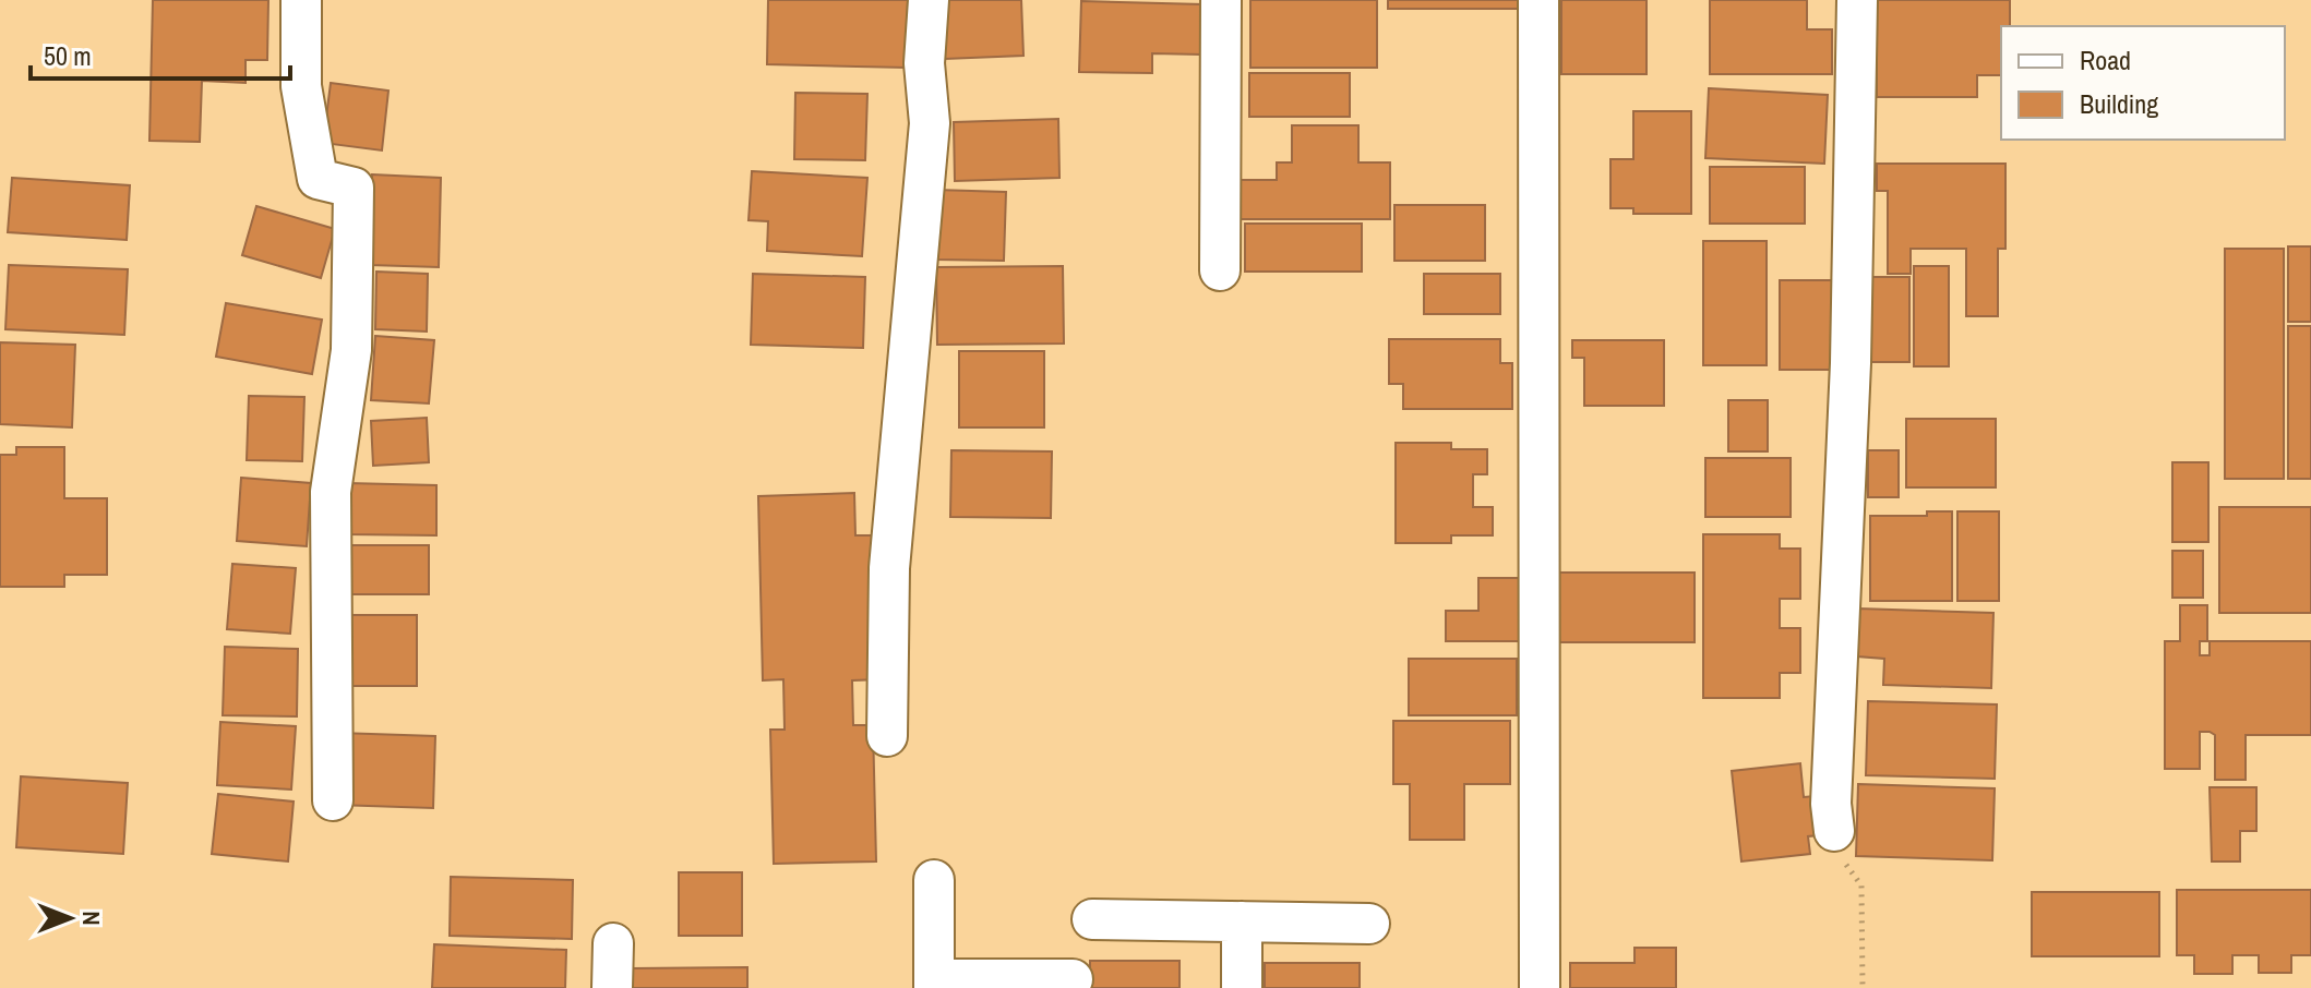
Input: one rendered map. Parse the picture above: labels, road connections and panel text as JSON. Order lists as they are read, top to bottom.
{
  "legend": ["Road", "Building"],
  "scale_bar": "50 m",
  "north": "right"
}
